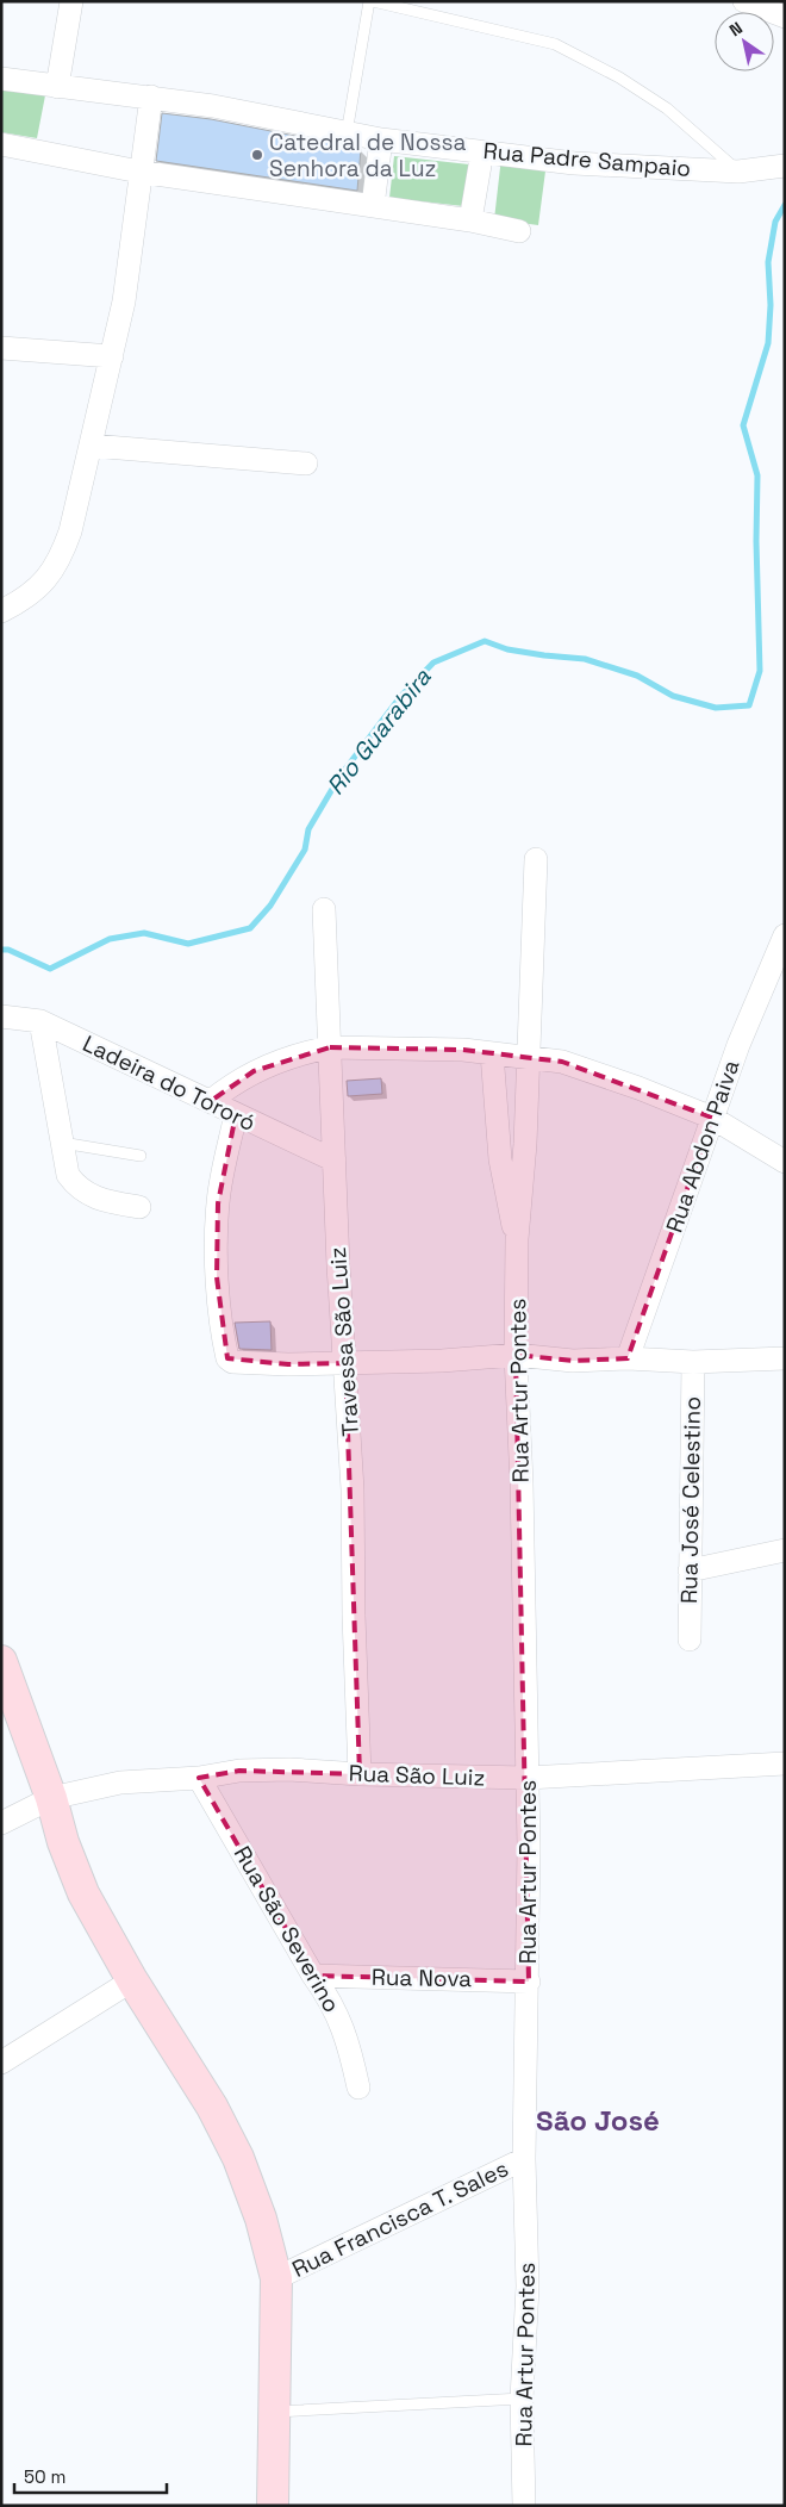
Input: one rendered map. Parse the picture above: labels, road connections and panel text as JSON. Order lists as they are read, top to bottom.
{
  "streets": {
    "street": [
      "Rua Padre Sampaio",
      "Ladeira do Tororó",
      "Rua Abdon Paiva",
      "Travessa São Luiz",
      "Rua Artur Pontes",
      "Rua José Celestino",
      "Rua São Luiz",
      "Rua São Severino",
      "Rua Nova",
      "Rua Francisca T. Sales"
    ]
  },
  "crossings": [
    ["Ladeira do Tororó", "Travessa São Luiz"],
    ["Travessa São Luiz", "Rua São Luiz"],
    ["Rua Artur Pontes", "Rua São Luiz"],
    ["Rua Artur Pontes", "Rua Nova"],
    ["Rua Artur Pontes", "Rua Francisca T. Sales"],
    ["Rua São Luiz", "Rua São Severino"],
    ["Rua São Severino", "Rua Nova"]
  ],
  "districts": ["São José"],
  "water": ["Rio Guarabira"],
  "places": ["Catedral de Nossa Senhora da Luz"],
  "scale_bar": "50 m",
  "north": "top left"
}
